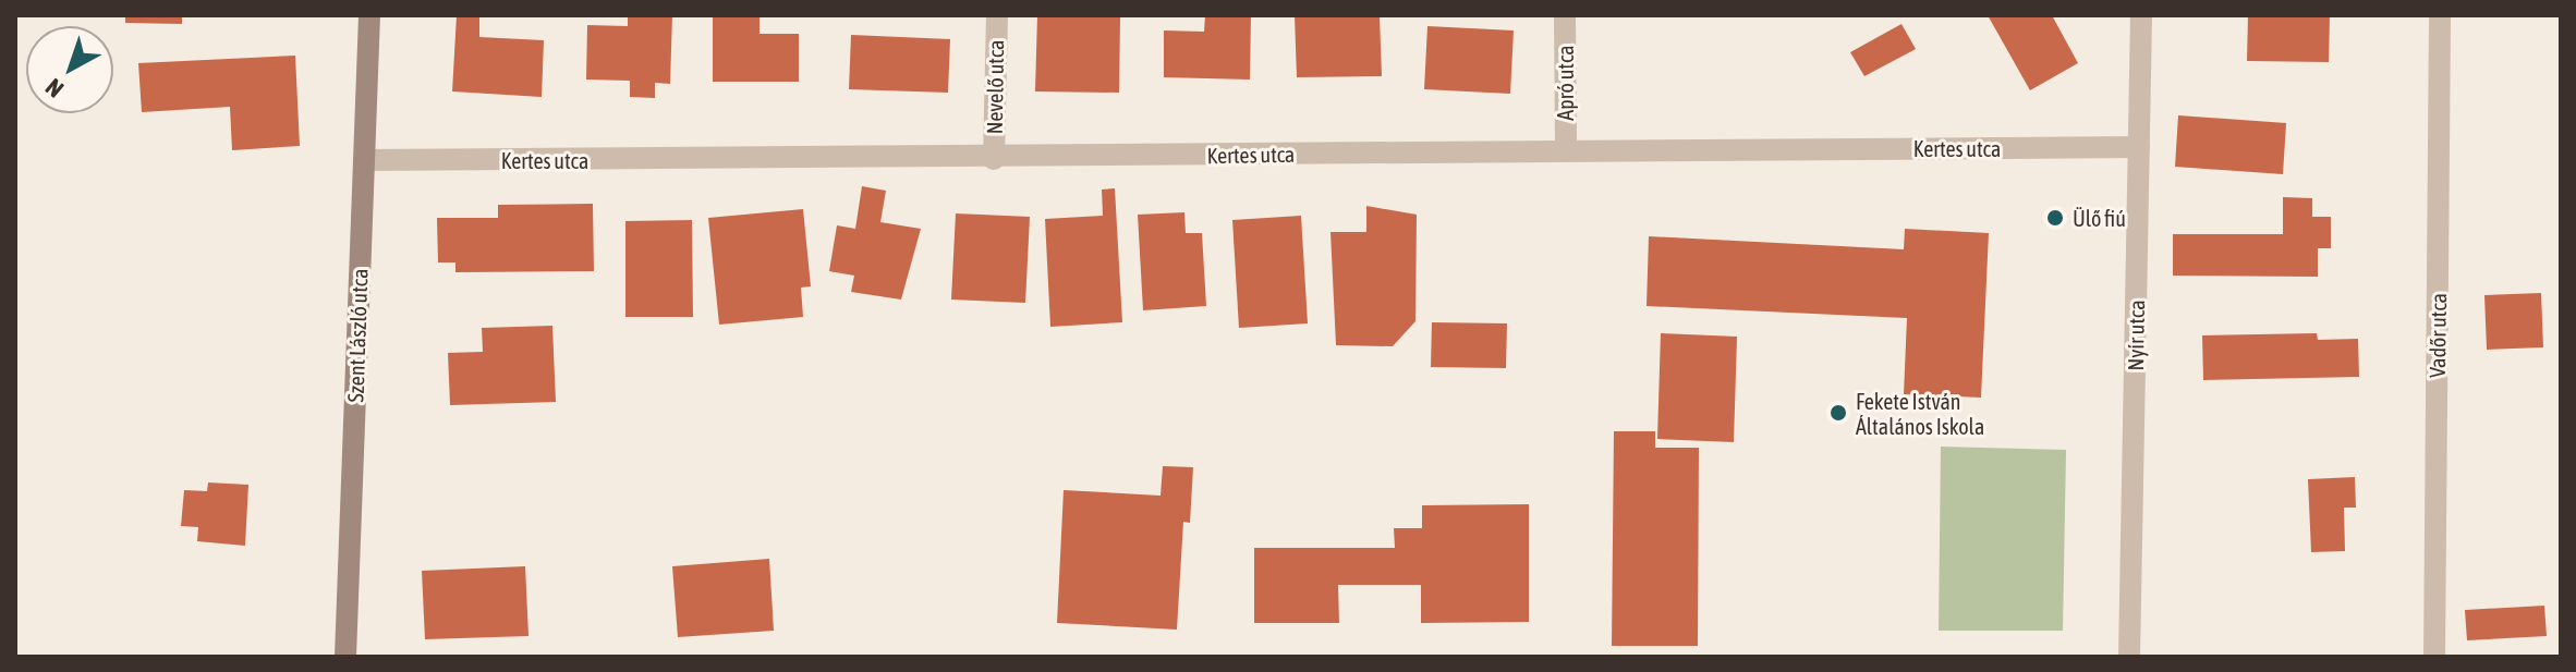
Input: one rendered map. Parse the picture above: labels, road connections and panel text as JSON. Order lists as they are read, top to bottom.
{
  "streets": {
    "street": [
      "Apró utca",
      "Nevelő utca",
      "Kertes utca",
      "Szent László utca",
      "Nyír utca",
      "Vadőr utca"
    ]
  },
  "crossings": [
    ["Apró utca", "Kertes utca"],
    ["Nevelő utca", "Kertes utca"],
    ["Kertes utca", "Szent László utca"],
    ["Kertes utca", "Nyír utca"]
  ],
  "places": ["Ülő fiú", "Fekete István Általános Iskola"],
  "north": "bottom left"
}
